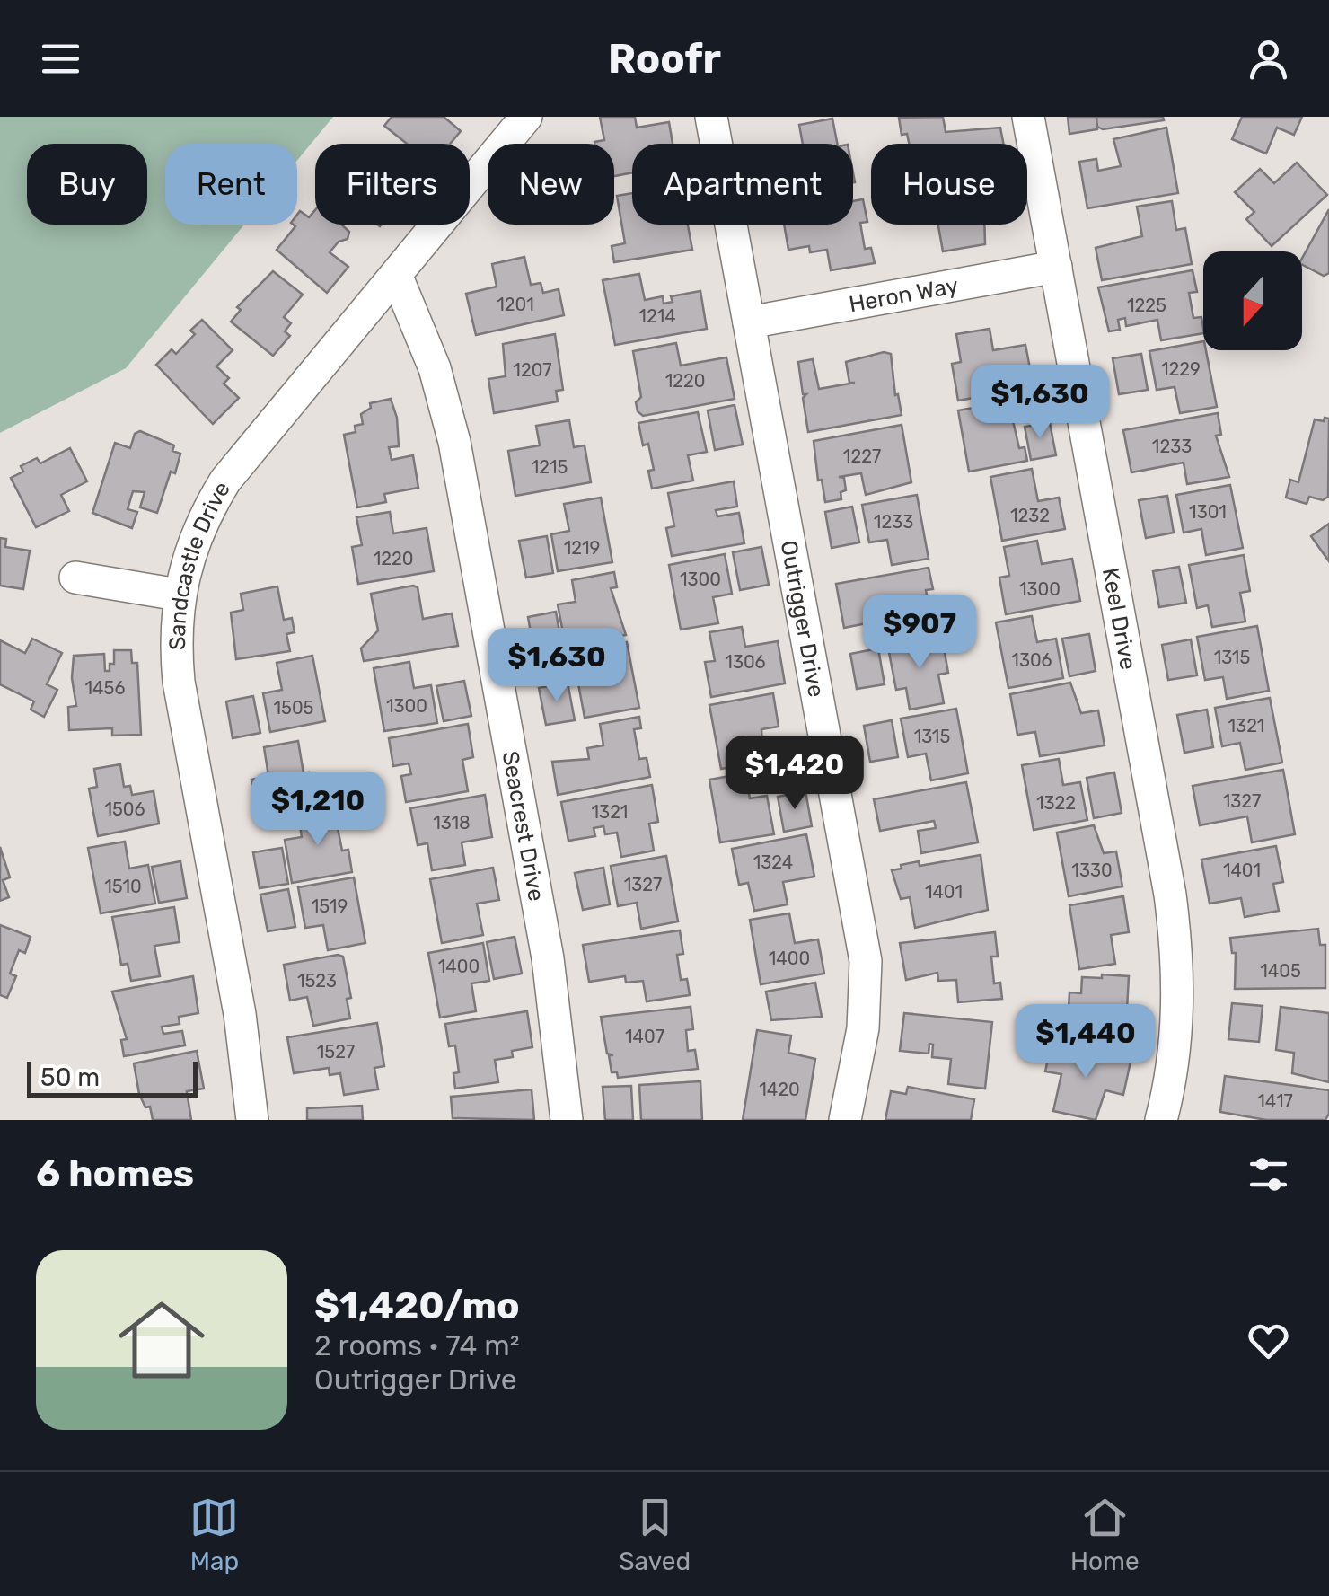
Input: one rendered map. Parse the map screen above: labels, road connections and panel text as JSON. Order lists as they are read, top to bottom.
{
  "streets": {
    "street": [
      "Heron Way",
      "Sandcastle Drive",
      "Outrigger Drive",
      "Keel Drive",
      "Seacrest Drive"
    ]
  },
  "crossings": [
    ["Heron Way", "Outrigger Drive"],
    ["Heron Way", "Keel Drive"],
    ["Sandcastle Drive", "Seacrest Drive"]
  ],
  "house_numbers": [
    "1201",
    "1225",
    "1214",
    "1229",
    "1207",
    "1220",
    "1233",
    "1227",
    "1215",
    "1301",
    "1232",
    "1233",
    "1219",
    "1220",
    "1300",
    "1300",
    "1315",
    "1306",
    "1306",
    "1456",
    "1300",
    "1505",
    "1321",
    "1315",
    "1327",
    "1322",
    "1506",
    "1321",
    "1318",
    "1324",
    "1330",
    "1401",
    "1327",
    "1510",
    "1401",
    "1519",
    "1400",
    "1400",
    "1405",
    "1523",
    "1407",
    "1527",
    "1420",
    "1417"
  ],
  "scale_bar": "50 m",
  "north": "bottom",
  "page": {
    "header": "Roofr",
    "chip": [
      "Buy",
      "Rent",
      "Filters",
      "New",
      "Apartment",
      "House"
    ],
    "price": [
      "$1,630",
      "$907",
      "$1,630",
      "$1,420",
      "$1,210",
      "$1,440"
    ],
    "scale": "50 m",
    "heading": "6 homes",
    "list": [
      {
        "name": "$1,420/mo",
        "note": "2 rooms · 74 m² · Outrigger Drive"
      }
    ],
    "tabs": ["Map", "Saved", "Home"]
  }
}
